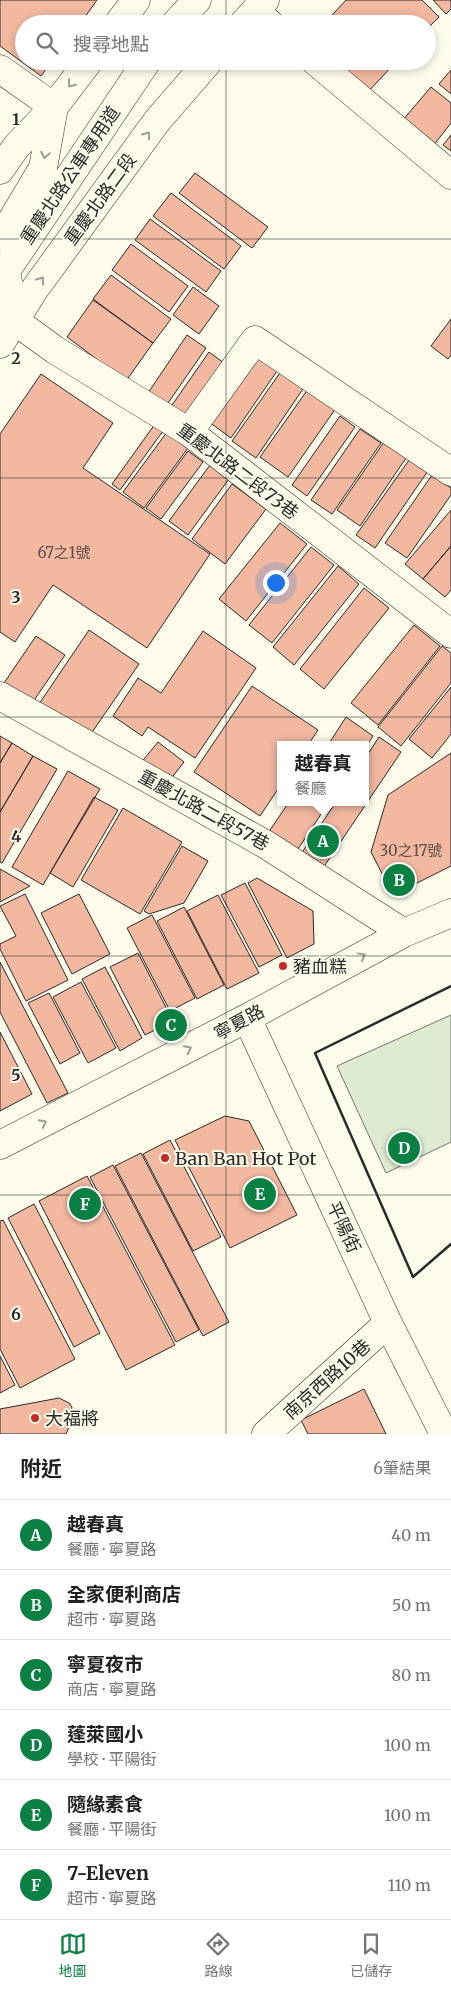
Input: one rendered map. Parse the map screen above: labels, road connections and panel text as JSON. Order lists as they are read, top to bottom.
{
  "streets": {
    "street": [
      "重慶北路公車專用道",
      "重慶北路二段",
      "重慶北路二段73巷",
      "重慶北路二段57巷",
      "寧夏路",
      "平陽街",
      "南京西路10巷"
    ]
  },
  "crossings": [
    ["重慶北路公車專用道", "重慶北路二段"],
    ["重慶北路公車專用道", "重慶北路二段73巷"],
    ["重慶北路二段", "重慶北路二段73巷"],
    ["重慶北路二段57巷", "寧夏路"],
    ["寧夏路", "平陽街"],
    ["平陽街", "南京西路10巷"]
  ],
  "one_way": ["寧夏路"],
  "places": ["豬血糕", "Ban Ban Hot Pot", "大福將"],
  "house_numbers": ["67之1號", "30之17號"],
  "page": {
    "search": "搜尋地點",
    "popup": ["越春真", "餐廳"],
    "pins": [
      "A",
      "B",
      "C",
      "D",
      "E",
      "F"
    ],
    "heading": ["附近", "6筆結果"],
    "list": [
      {
        "mark": "A",
        "name": "越春真",
        "note": "餐廳 · 寧夏路",
        "value": "40 m"
      },
      {
        "mark": "B",
        "name": "全家便利商店",
        "note": "超市 · 寧夏路",
        "value": "50 m"
      },
      {
        "mark": "C",
        "name": "寧夏夜市",
        "note": "商店 · 寧夏路",
        "value": "80 m"
      },
      {
        "mark": "D",
        "name": "蓬萊國小",
        "note": "學校 · 平陽街",
        "value": "100 m"
      },
      {
        "mark": "E",
        "name": "隨緣素食",
        "note": "餐廳 · 平陽街",
        "value": "100 m"
      },
      {
        "mark": "F",
        "name": "7-Eleven",
        "note": "超市 · 寧夏路",
        "value": "110 m"
      }
    ],
    "nav": ["地圖", "路線", "已儲存"]
  },
  "grid": {
    "rows": [
      "1",
      "2",
      "3",
      "4",
      "5",
      "6"
    ]
  }
}
